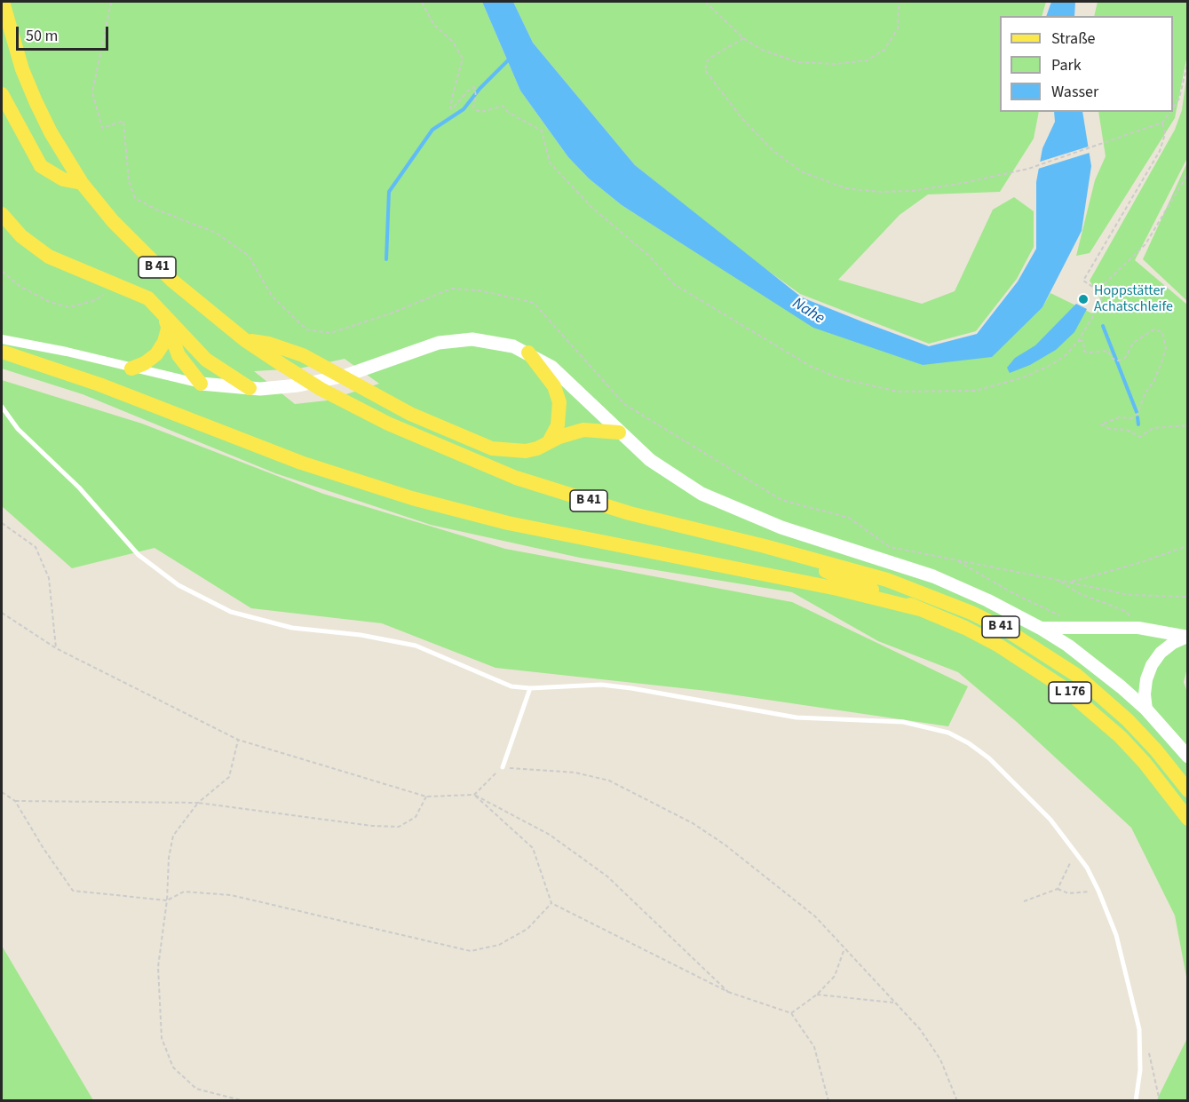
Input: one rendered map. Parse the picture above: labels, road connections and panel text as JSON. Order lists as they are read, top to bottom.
{
  "streets": {
    "main road": ["B 41", "L 176"]
  },
  "crossings": [
    ["B 41", "L 176"]
  ],
  "water": ["Nahe"],
  "places": ["Hoppstätter Achatschleife"],
  "legend": ["Straße", "Park", "Wasser"],
  "scale_bar": "50 m"
}
